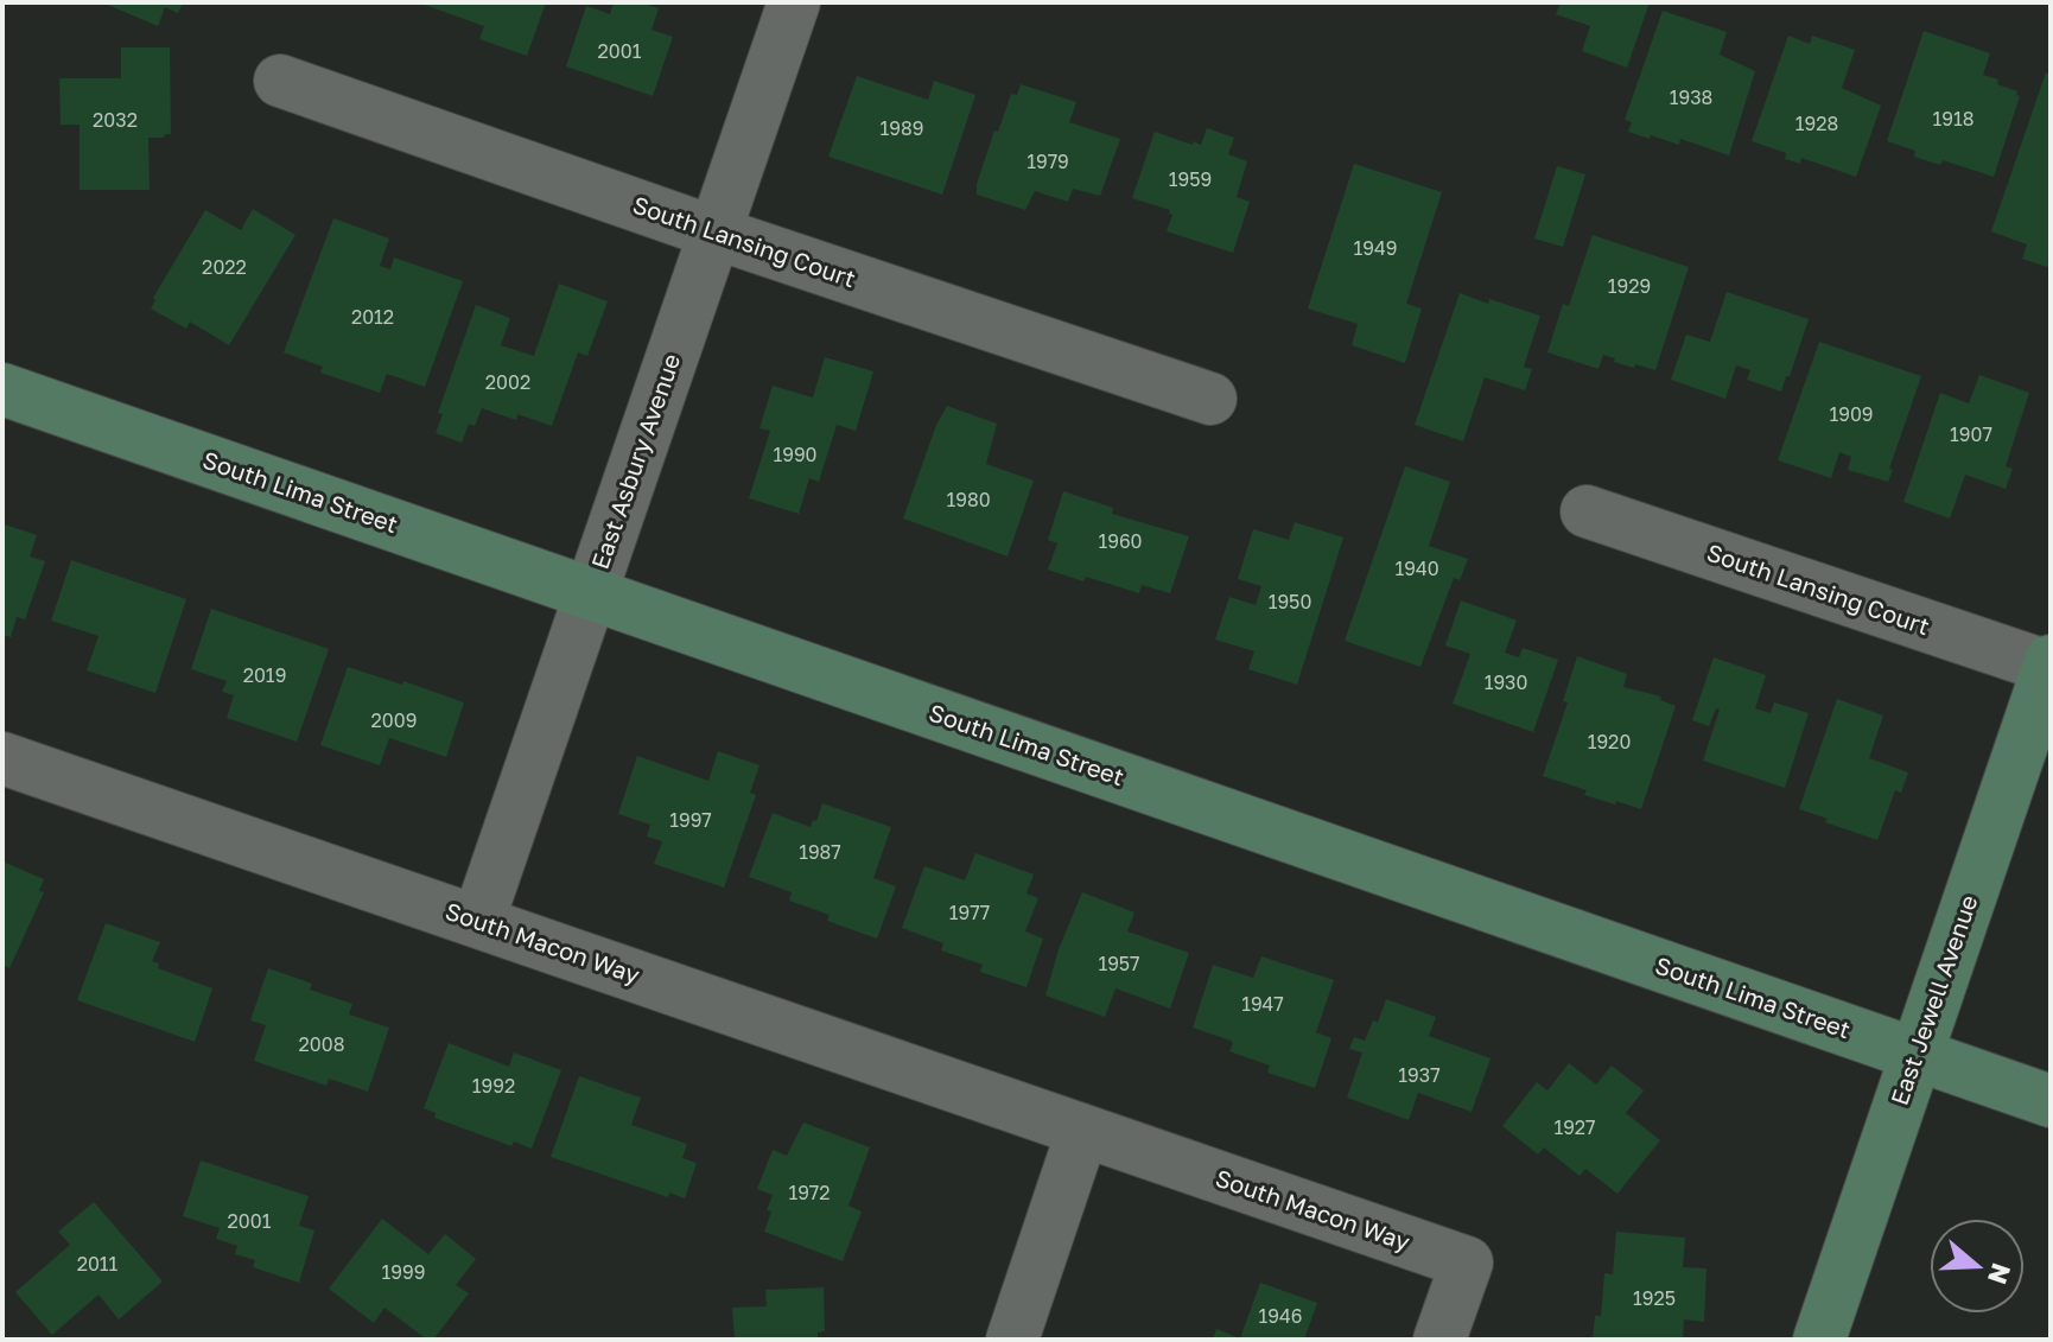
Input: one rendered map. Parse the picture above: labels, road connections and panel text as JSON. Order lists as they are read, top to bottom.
{
  "streets": {
    "street": [
      "South Lansing Court",
      "East Asbury Avenue",
      "South Lima Street",
      "South Macon Way",
      "East Jewell Avenue"
    ]
  },
  "crossings": [
    ["South Lansing Court", "East Asbury Avenue"],
    ["South Lansing Court", "East Jewell Avenue"],
    ["East Asbury Avenue", "South Lima Street"],
    ["East Asbury Avenue", "South Macon Way"],
    ["South Lima Street", "East Jewell Avenue"]
  ],
  "house_numbers": [
    "2001",
    "1938",
    "1918",
    "2032",
    "1928",
    "1989",
    "1979",
    "1959",
    "1949",
    "2022",
    "1929",
    "2012",
    "2002",
    "1909",
    "1907",
    "1990",
    "1980",
    "1960",
    "1940",
    "1950",
    "2019",
    "1930",
    "2009",
    "1920",
    "1997",
    "1987",
    "1977",
    "1957",
    "1947",
    "2008",
    "1937",
    "1992",
    "1927",
    "1972",
    "2001",
    "2011",
    "1999",
    "1925",
    "1946"
  ],
  "north": "right"
}
